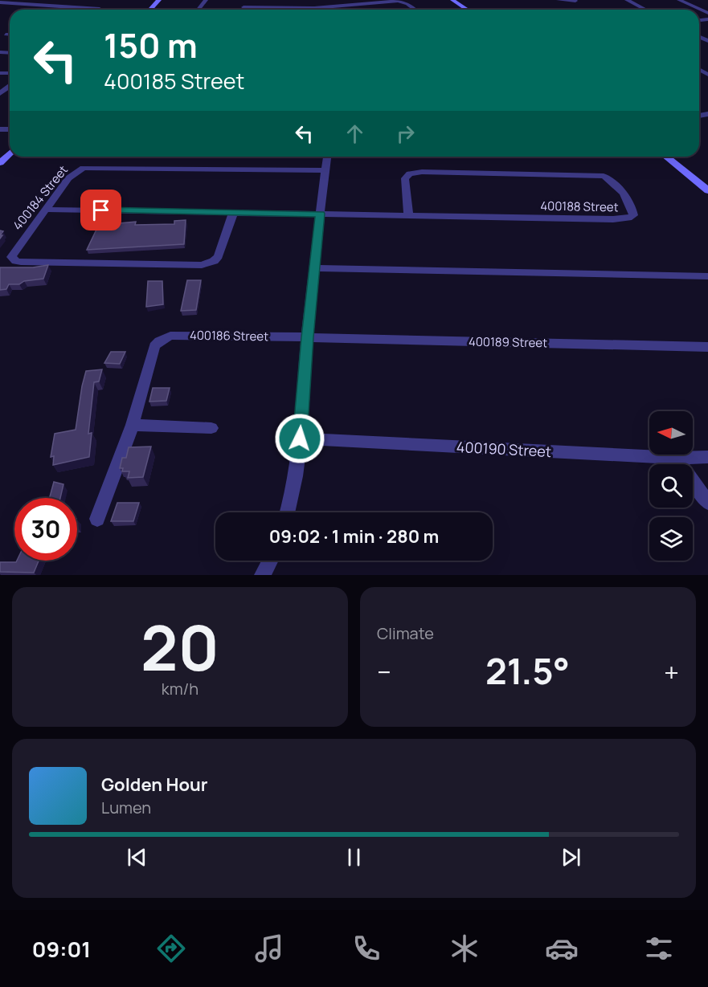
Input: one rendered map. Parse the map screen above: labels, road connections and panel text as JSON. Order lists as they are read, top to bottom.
{
  "streets": {
    "street": [
      "400184 Street",
      "400188 Street",
      "400186 Street",
      "400189 Street",
      "400190 Street"
    ]
  },
  "crossings": [
    ["400184 Street", "400188 Street"],
    ["400186 Street", "400189 Street"]
  ],
  "north": "left",
  "page": {
    "turn": ["150 m", "400185 Street"],
    "limit": "30",
    "trip": "09:02 · 1 min · 280 m",
    "tile": [
      ["20", "km/h"],
      "Climate"
    ],
    "heat": ["−", "21.5°", "+"],
    "song": ["Golden Hour", "Lumen"],
    "tabs": "09:01"
  }
}
